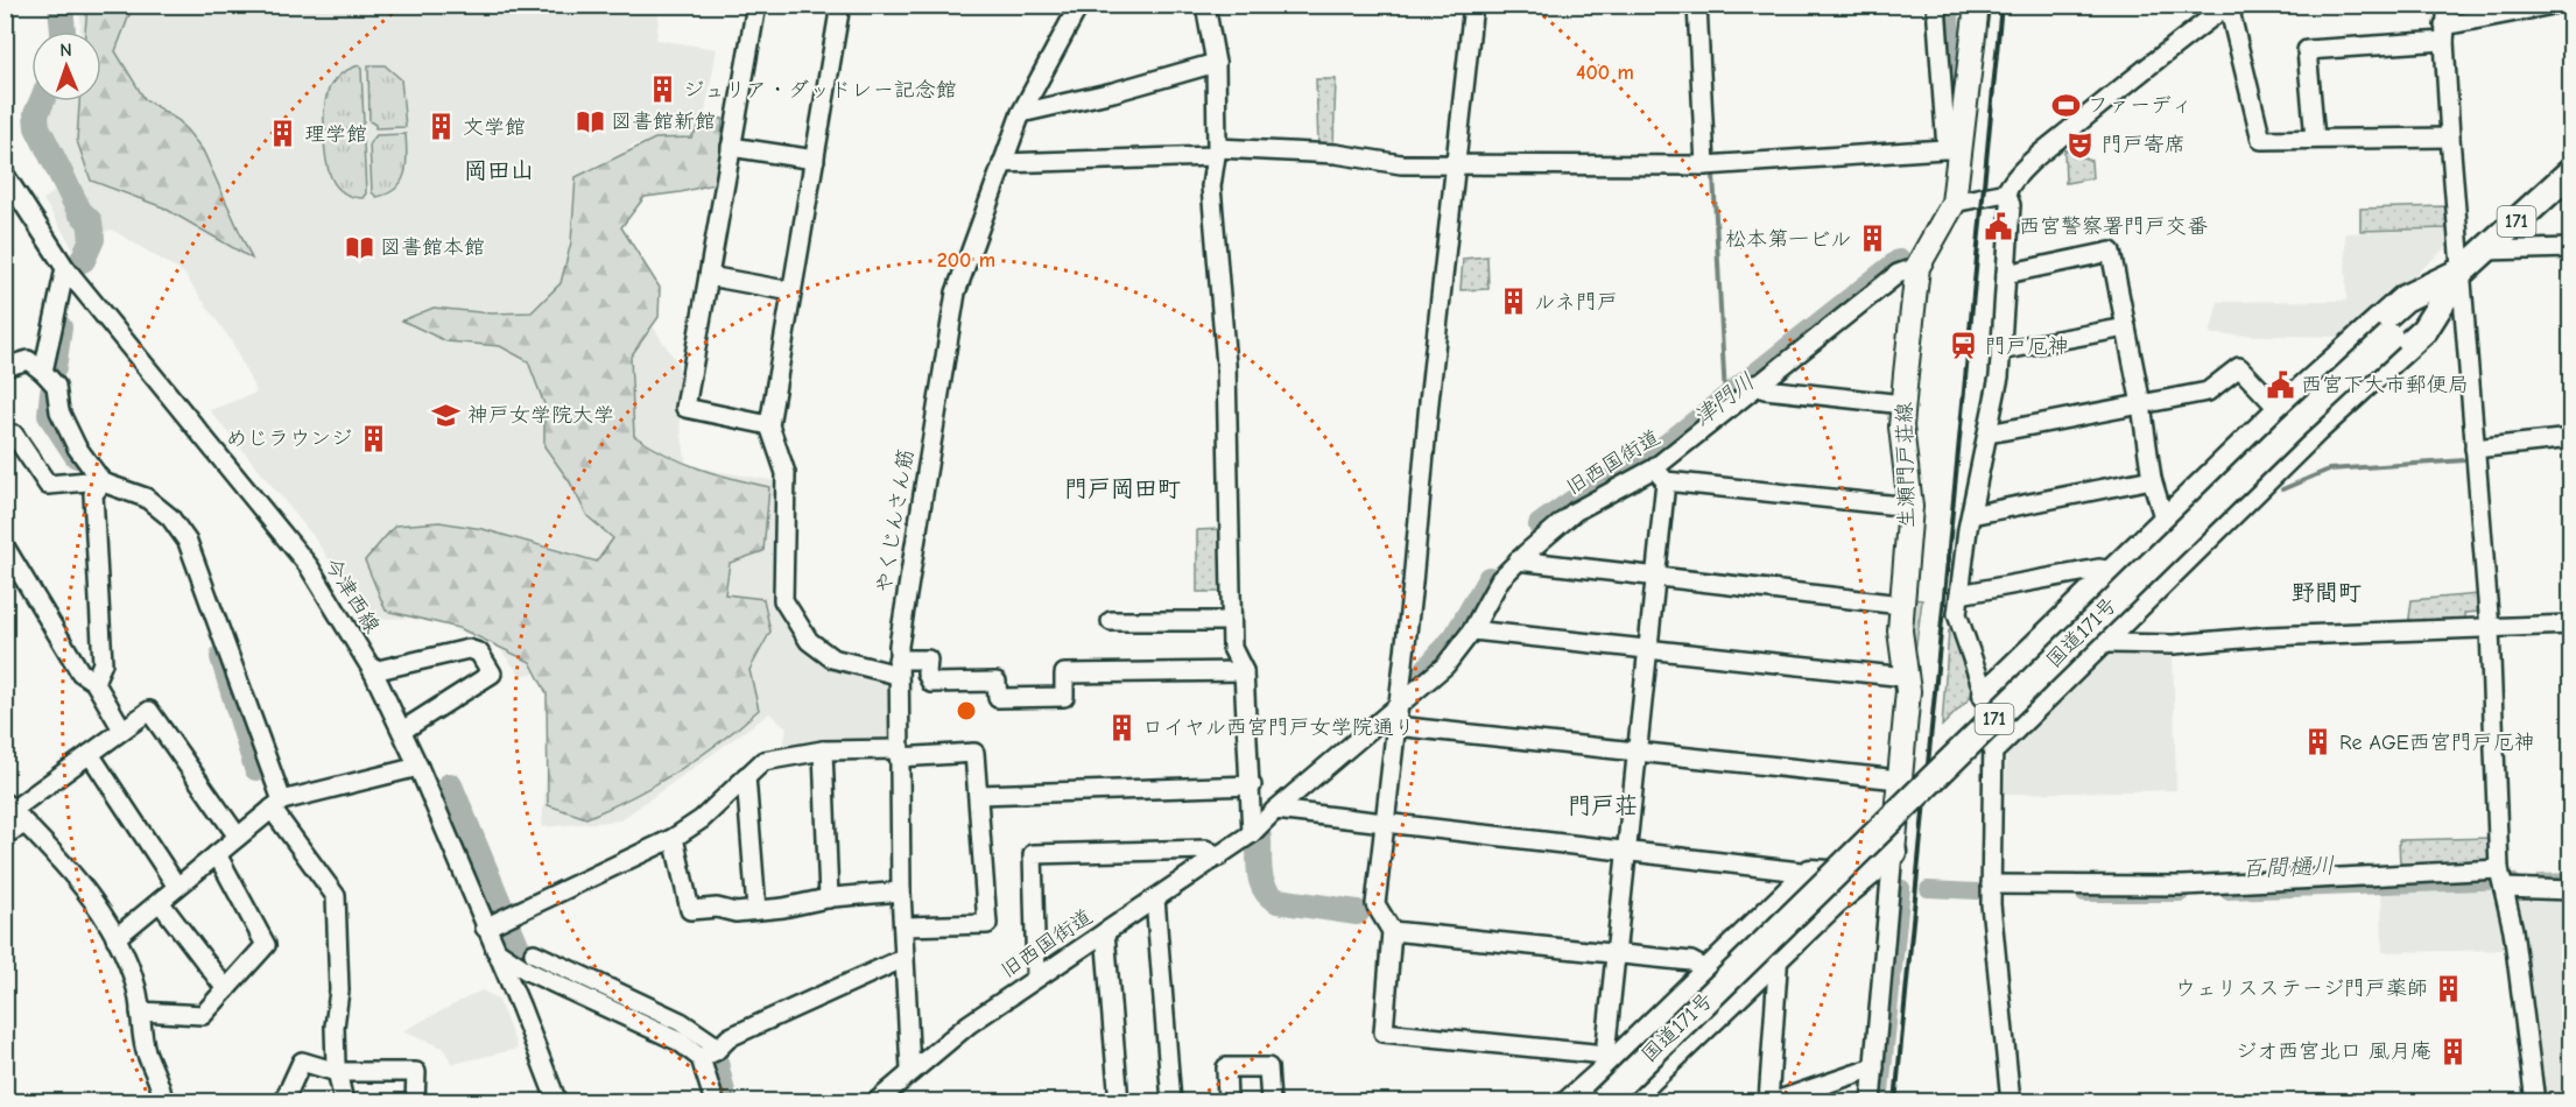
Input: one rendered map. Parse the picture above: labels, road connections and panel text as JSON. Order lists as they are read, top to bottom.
{
  "streets": {
    "highway": ["171", "国道171号"],
    "main road": ["生瀬門戸荘線"],
    "street": ["旧西国街道", "やくじんさん筋", "今津西線"]
  },
  "crossings": [
    ["171", "国道171号"],
    ["旧西国街道", "生瀬門戸荘線"],
    ["旧西国街道", "やくじんさん筋"]
  ],
  "districts": [
    "岡田山",
    "門戸岡田町",
    "野間町",
    "門戸荘"
  ],
  "water": ["津門川", "百間樋川"],
  "places": {
    "building": [
      "ジュリア・ダッドレー記念館",
      "文学館",
      "理学館",
      "松本第一ビル",
      "ルネ門戸",
      "めじラウンジ",
      "ロイヤル西宮門戸女学院通り",
      "Re AGE西宮門戸厄神",
      "ウェリスステージ門戸薬師",
      "ジオ西宮北口 風月庵"
    ],
    "sports": ["ファーディ"],
    "library": ["図書館新館", "図書館本館"],
    "theatre": ["門戸寄席"],
    "public building": ["西宮警察署門戸交番", "西宮下大市郵便局"],
    "station": ["門戸厄神"],
    "school or university": ["神戸女学院大学"]
  },
  "north": "top",
  "rings": ["400 m", "200 m"]
}
